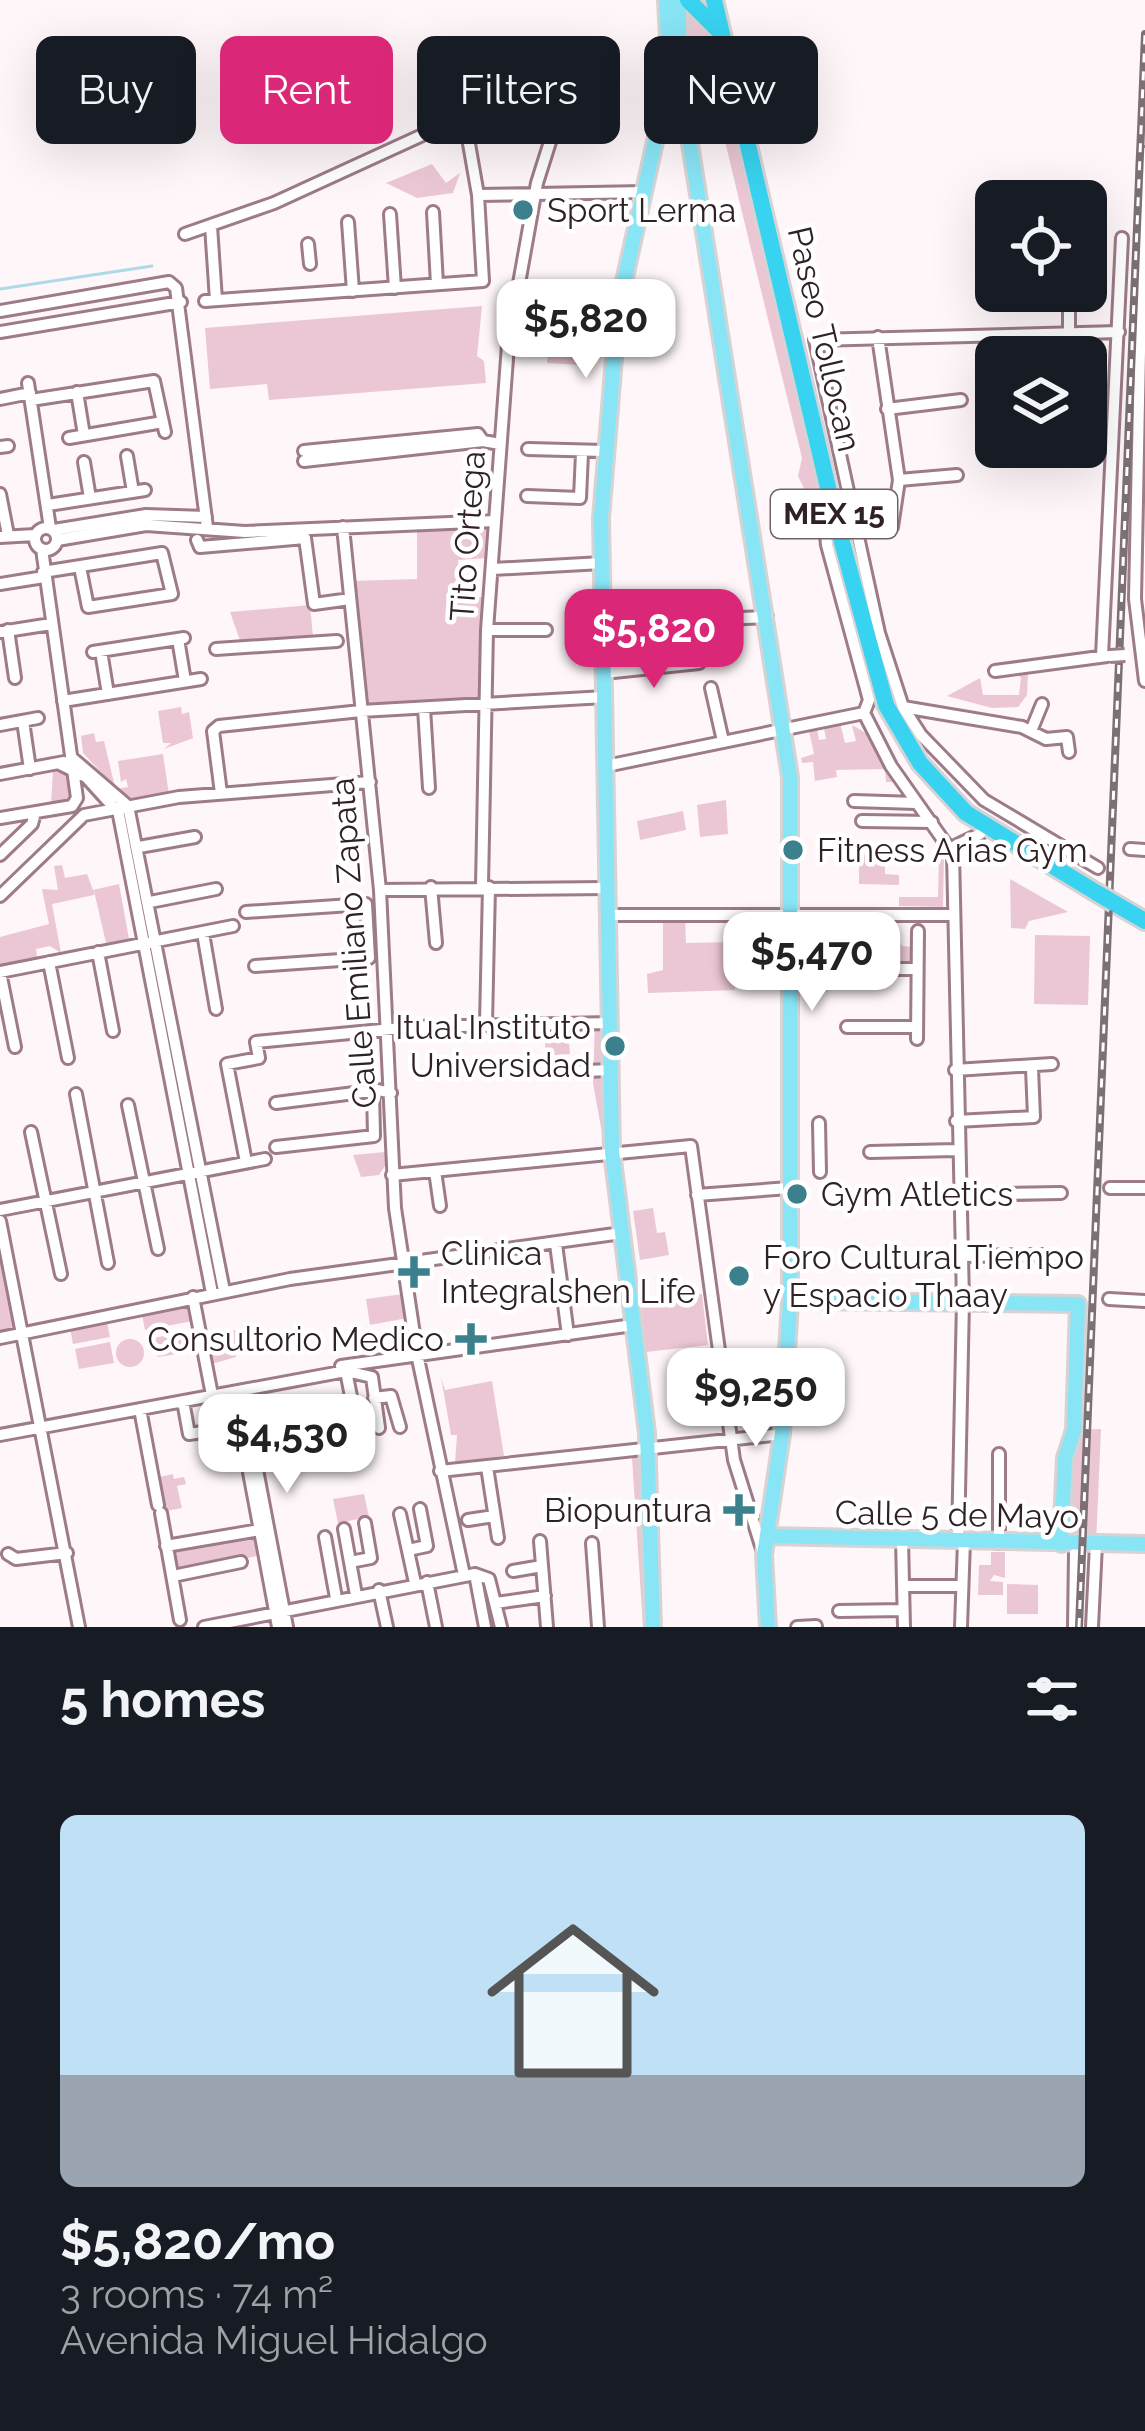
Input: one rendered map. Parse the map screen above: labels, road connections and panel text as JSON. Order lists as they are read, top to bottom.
{
  "streets": {
    "highway": ["Paseo Tollocan", "MEX 15"],
    "main road": ["Calle 5 de Mayo"],
    "street": ["Tito Ortega", "Calle Emiliano Zapata"]
  },
  "places": {
    "other": [
      "Sport Lerma",
      "Fitness Arias Gym",
      "Itual Instituto Universidad",
      "Gym Atletics",
      "Foro Cultural Tiempo y Espacio Thaay"
    ],
    "health": ["Clinica Integralshen Life", "Consultorio Medico", "Biopuntura"]
  },
  "page": {
    "chip": [
      "Buy",
      "Rent",
      "Filters",
      "New"
    ],
    "price": [
      "$5,820",
      "$5,820",
      "$5,470",
      "$9,250",
      "$4,530"
    ],
    "heading": "5 homes",
    "list": [
      {
        "name": "$5,820/mo",
        "note": "3 rooms · 74 m² · Avenida Miguel Hidalgo"
      }
    ]
  }
}
